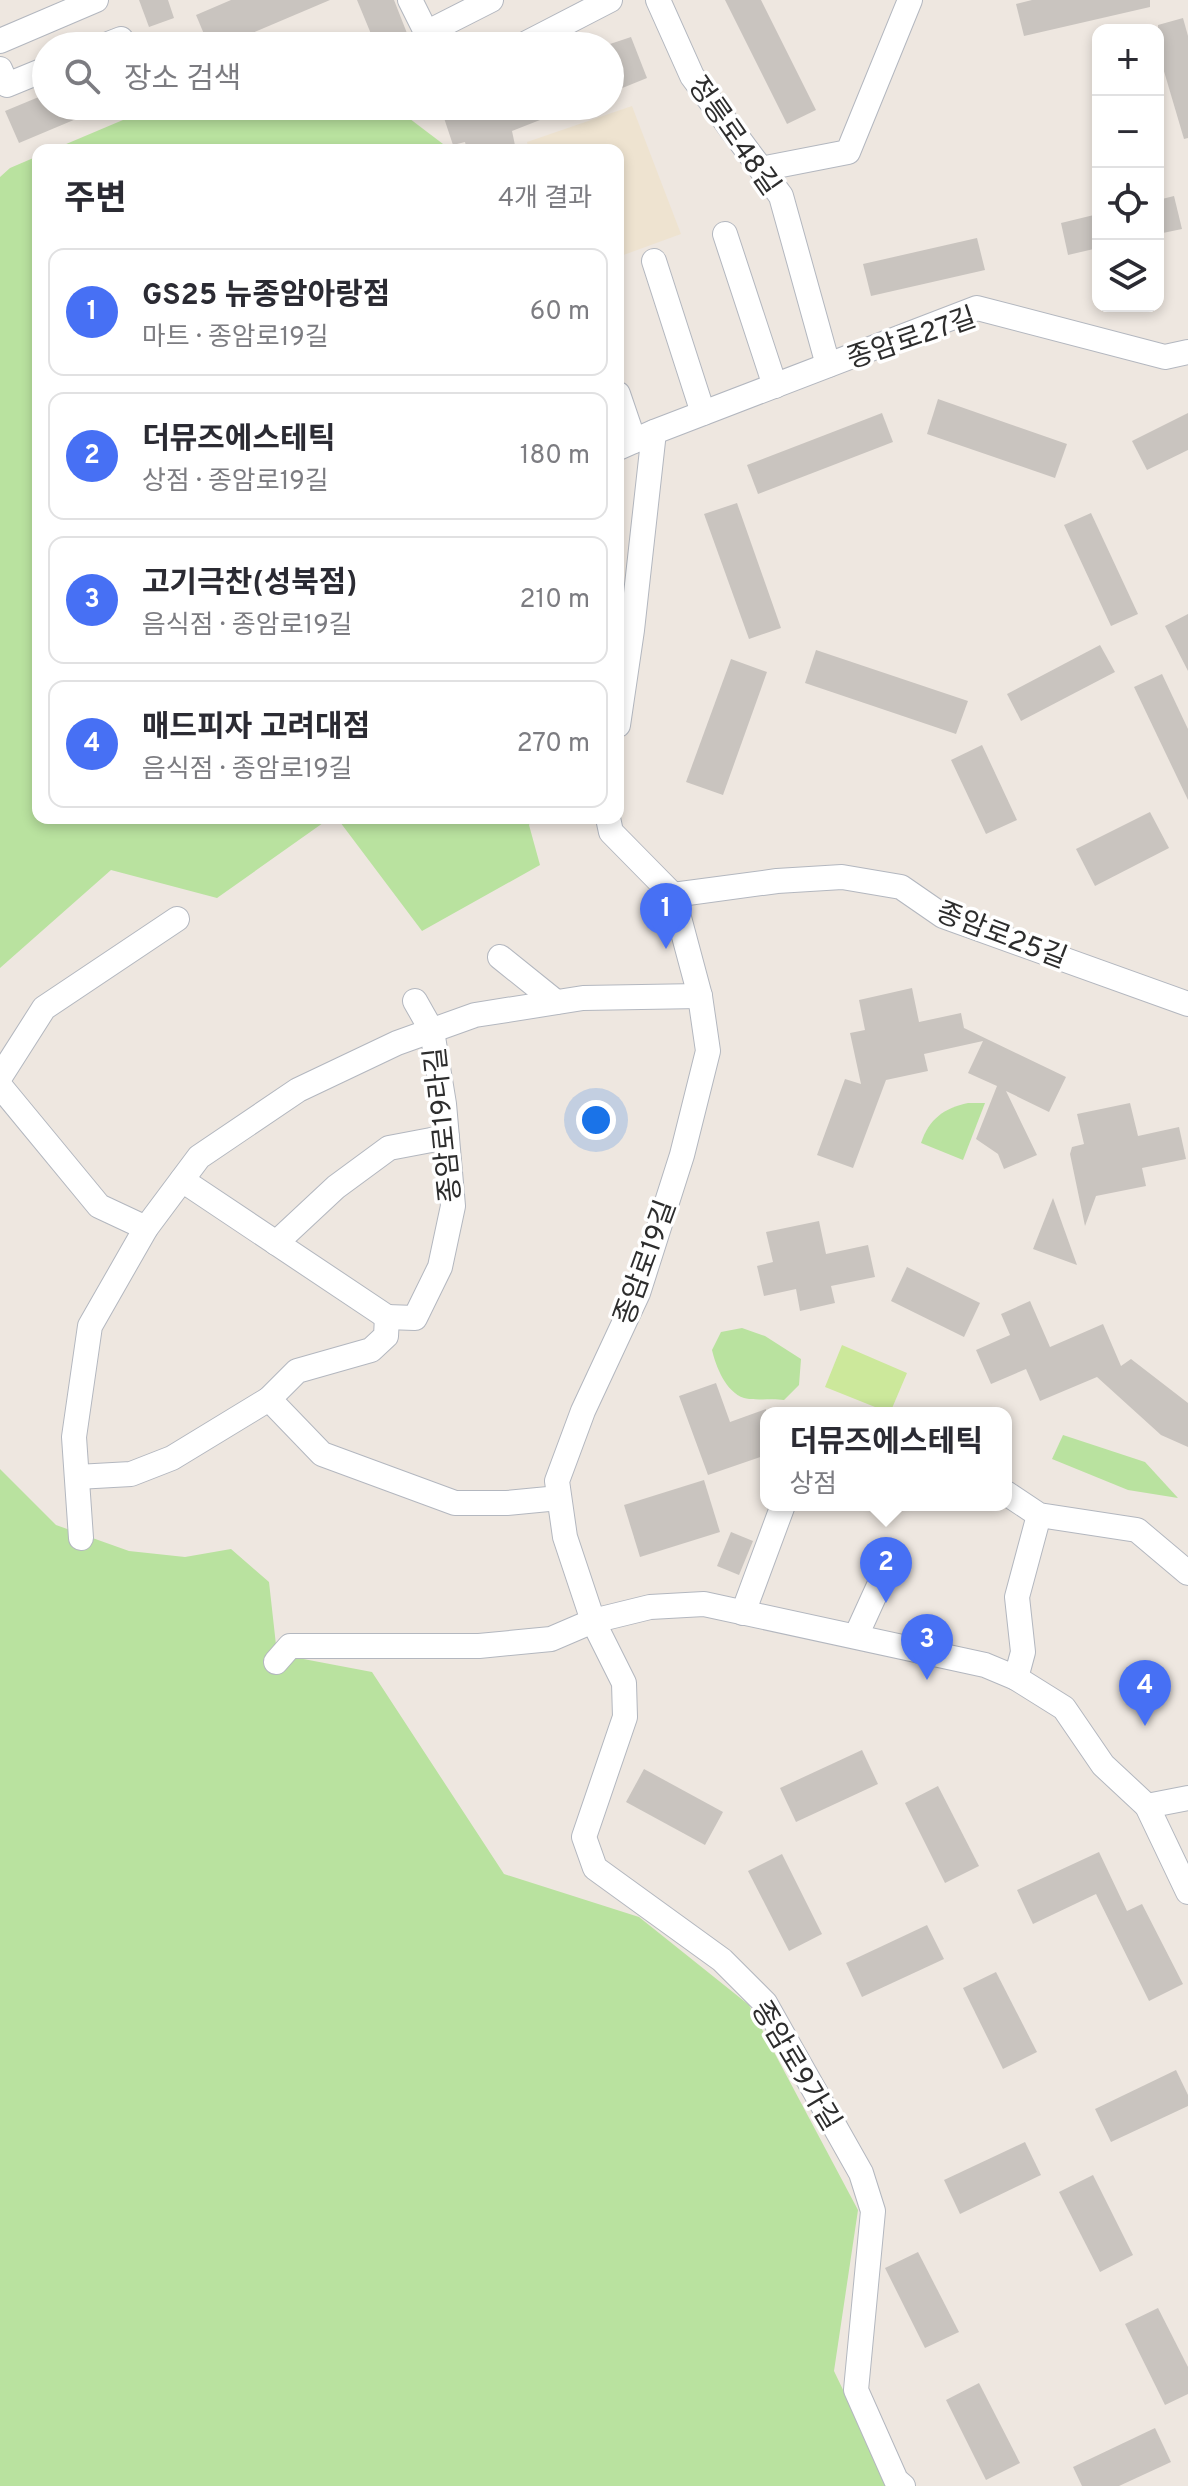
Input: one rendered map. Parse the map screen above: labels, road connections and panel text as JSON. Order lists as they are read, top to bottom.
{
  "streets": {
    "street": [
      "정릉로48길",
      "종암로27길",
      "종암로25길",
      "종암로19라길",
      "종암로19길",
      "종암로9가길"
    ]
  },
  "crossings": [
    ["정릉로48길", "종암로27길"],
    ["종암로25길", "종암로19길"],
    ["종암로19길", "종암로9가길"]
  ],
  "page": {
    "map_buttons": ["+", "−"],
    "search": "장소 검색",
    "heading": ["주변", "4개 결과"],
    "list": [
      {
        "mark": "1",
        "name": "GS25 뉴종암아랑점",
        "note": "마트 · 종암로19길",
        "value": "60 m"
      },
      {
        "mark": "2",
        "name": "더뮤즈에스테틱",
        "note": "상점 · 종암로19길",
        "value": "180 m"
      },
      {
        "mark": "3",
        "name": "고기극찬(성북점)",
        "note": "음식점 · 종암로19길",
        "value": "210 m"
      },
      {
        "mark": "4",
        "name": "매드피자 고려대점",
        "note": "음식점 · 종암로19길",
        "value": "270 m"
      }
    ],
    "pins": [
      "1",
      "2",
      "3",
      "4"
    ],
    "popup": ["더뮤즈에스테틱", "상점"]
  }
}
